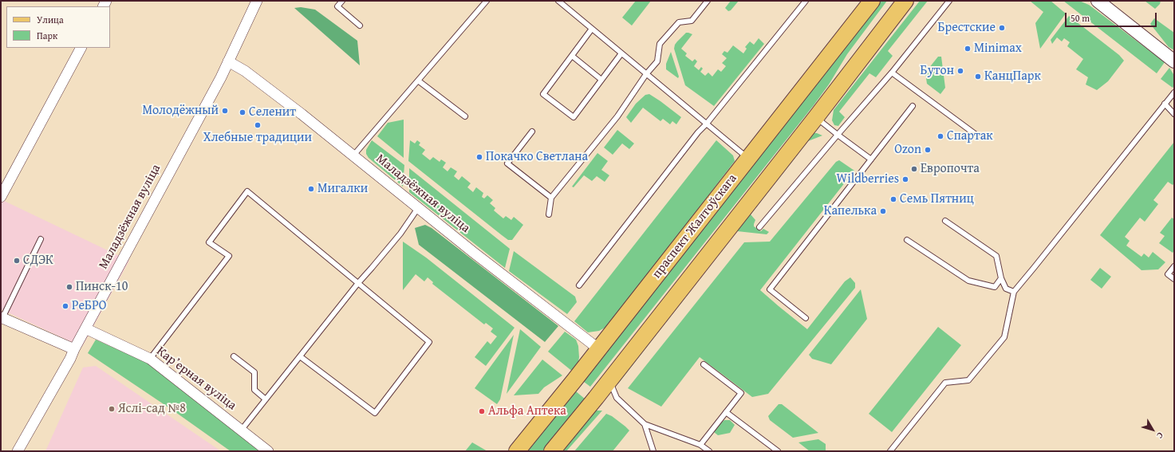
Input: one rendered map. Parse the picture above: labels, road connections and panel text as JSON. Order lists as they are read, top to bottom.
{
  "streets": {
    "main road": ["праспект Жалтоўскага"],
    "street": ["Маладзёжная вуліца", "Карʼерная вуліца"]
  },
  "crossings": [
    ["Маладзёжная вуліца", "праспект Жалтоўскага"],
    ["Маладзёжная вуліца", "Карʼерная вуліца"]
  ],
  "places": [
    "Брестские",
    "Minimax",
    "Бутон",
    "КанцПарк",
    "Молодёжный",
    "Селенит",
    "Хлебные традиции",
    "Спартак",
    "Ozon",
    "Покачко Светлана",
    "Европочта",
    "Wildberries",
    "Мигалки",
    "Семь Пятниц",
    "Капелька",
    "СДЭК",
    "Пинск-10",
    "РеБРО",
    "Яслі-сад №8",
    "Альфа Аптека"
  ],
  "legend": ["Улица", "Парк"],
  "scale_bar": "50 m",
  "north": "bottom right"
}
